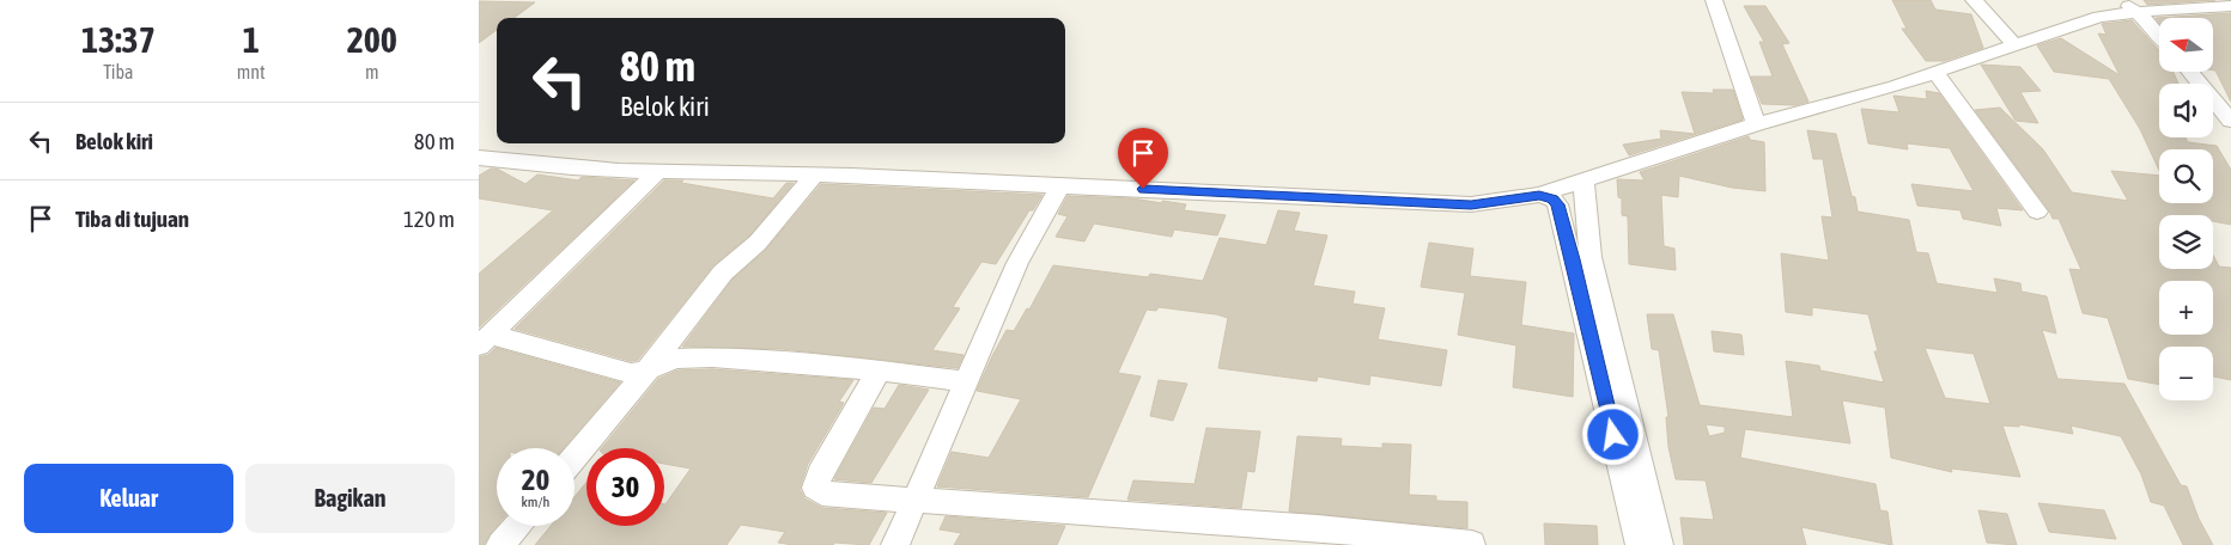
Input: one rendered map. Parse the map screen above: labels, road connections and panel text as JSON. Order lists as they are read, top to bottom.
{
  "north": "left",
  "page": {
    "eta": [
      "13:37",
      "Tiba",
      "1",
      "mnt",
      "200",
      "m"
    ],
    "map_buttons": ["+", "−"],
    "turn": ["80 m", "Belok kiri"],
    "list": [
      {
        "name": "Belok kiri",
        "value": "80 m"
      },
      {
        "name": "Tiba di tujuan",
        "value": "120 m"
      }
    ],
    "speed": "20 km/h",
    "limit": "30",
    "buttons": ["Keluar", "Bagikan"]
  }
}
